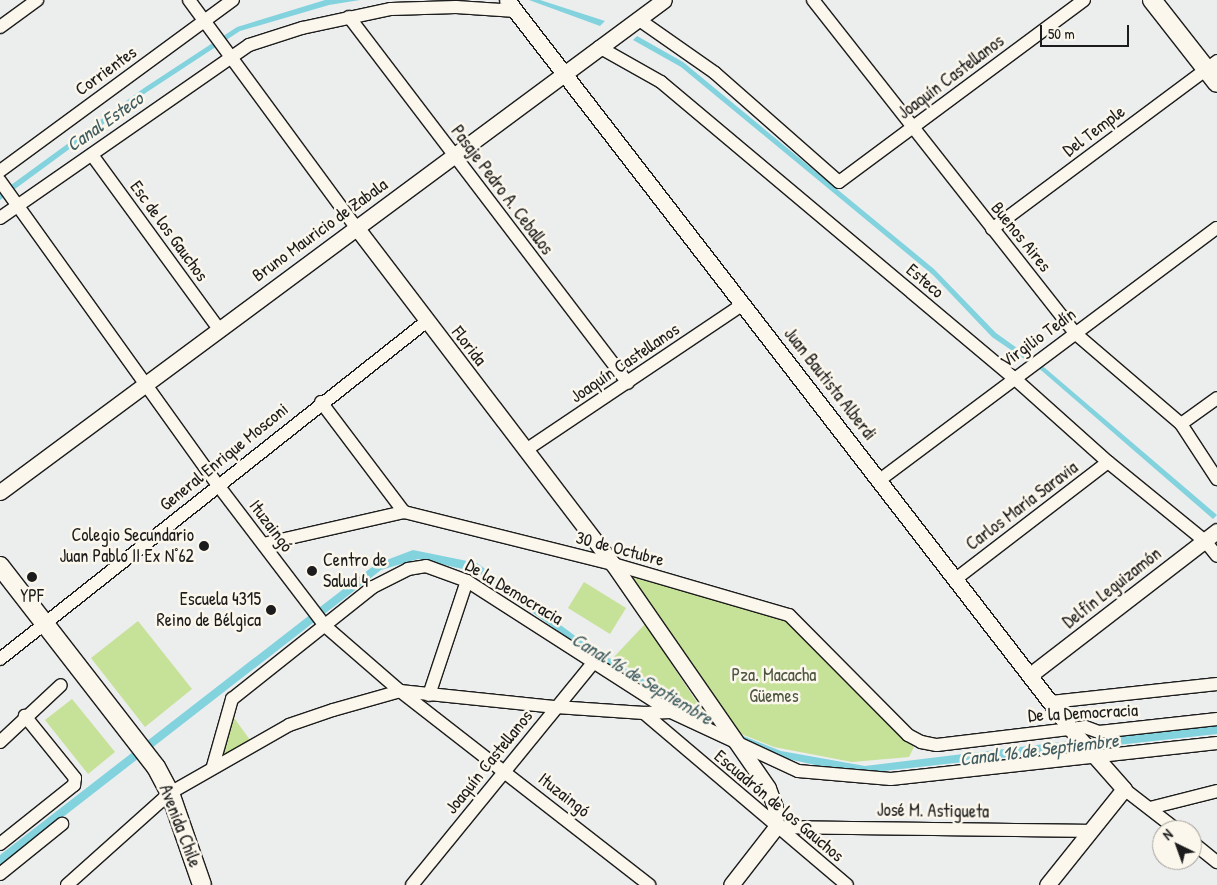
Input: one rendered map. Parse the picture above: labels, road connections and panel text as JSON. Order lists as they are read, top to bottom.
{
  "streets": {
    "main road": ["Avenida Chile"],
    "street": [
      "Corrientes",
      "Joaquín Castellanos",
      "Del Temple",
      "Pasaje Pedro A. Ceballos",
      "Bruno Mauricio de Zabala",
      "Esc de los Gauchos",
      "Buenos Aires",
      "Esteco",
      "Virgilio Tedín",
      "Florida",
      "Juan Bautista Alberdi",
      "General Enrique Mosconi",
      "Carlos María Saravia",
      "Ituzaingó",
      "30 de Octubre",
      "Delfín Leguizamón",
      "De la Democracia",
      "Escuadrón de los Gauchos",
      "José M. Astigueta"
    ]
  },
  "crossings": [
    ["Corrientes", "Florida"],
    ["Joaquín Castellanos", "Pasaje Pedro A. Ceballos"],
    ["Joaquín Castellanos", "Bruno Mauricio de Zabala"],
    ["Joaquín Castellanos", "Buenos Aires"],
    ["Joaquín Castellanos", "Florida"],
    ["Joaquín Castellanos", "Juan Bautista Alberdi"],
    ["Joaquín Castellanos", "Ituzaingó"],
    ["Joaquín Castellanos", "De la Democracia"],
    ["Del Temple", "Buenos Aires"],
    ["Pasaje Pedro A. Ceballos", "Bruno Mauricio de Zabala"],
    ["Bruno Mauricio de Zabala", "Esc de los Gauchos"],
    ["Bruno Mauricio de Zabala", "Esteco"],
    ["Bruno Mauricio de Zabala", "Florida"],
    ["Bruno Mauricio de Zabala", "Juan Bautista Alberdi"],
    ["Bruno Mauricio de Zabala", "Ituzaingó"],
    ["Buenos Aires", "Virgilio Tedín"],
    ["Esteco", "Virgilio Tedín"],
    ["Esteco", "Carlos María Saravia"],
    ["Esteco", "Delfín Leguizamón"],
    ["Virgilio Tedín", "Juan Bautista Alberdi"],
    ["Florida", "General Enrique Mosconi"],
    ["Florida", "30 de Octubre"],
    ["Florida", "De la Democracia"],
    ["Juan Bautista Alberdi", "Carlos María Saravia"],
    ["Juan Bautista Alberdi", "Delfín Leguizamón"],
    ["Juan Bautista Alberdi", "De la Democracia"],
    ["General Enrique Mosconi", "Ituzaingó"],
    ["General Enrique Mosconi", "Avenida Chile"],
    ["Ituzaingó", "30 de Octubre"],
    ["Ituzaingó", "De la Democracia"],
    ["30 de Octubre", "De la Democracia"],
    ["Escuadrón de los Gauchos", "José M. Astigueta"]
  ],
  "water": ["Canal Esteco", "Canal 16 de Septiembre"],
  "parks": ["Pza. Macacha Güemes"],
  "places": [
    "Colegio Secundario Juan Pablo II Ex N°62",
    "Centro de Salud 4",
    "YPF",
    "Escuela 4315 Reino de Bélgica"
  ],
  "scale_bar": "50 m",
  "north": "top left"
}
